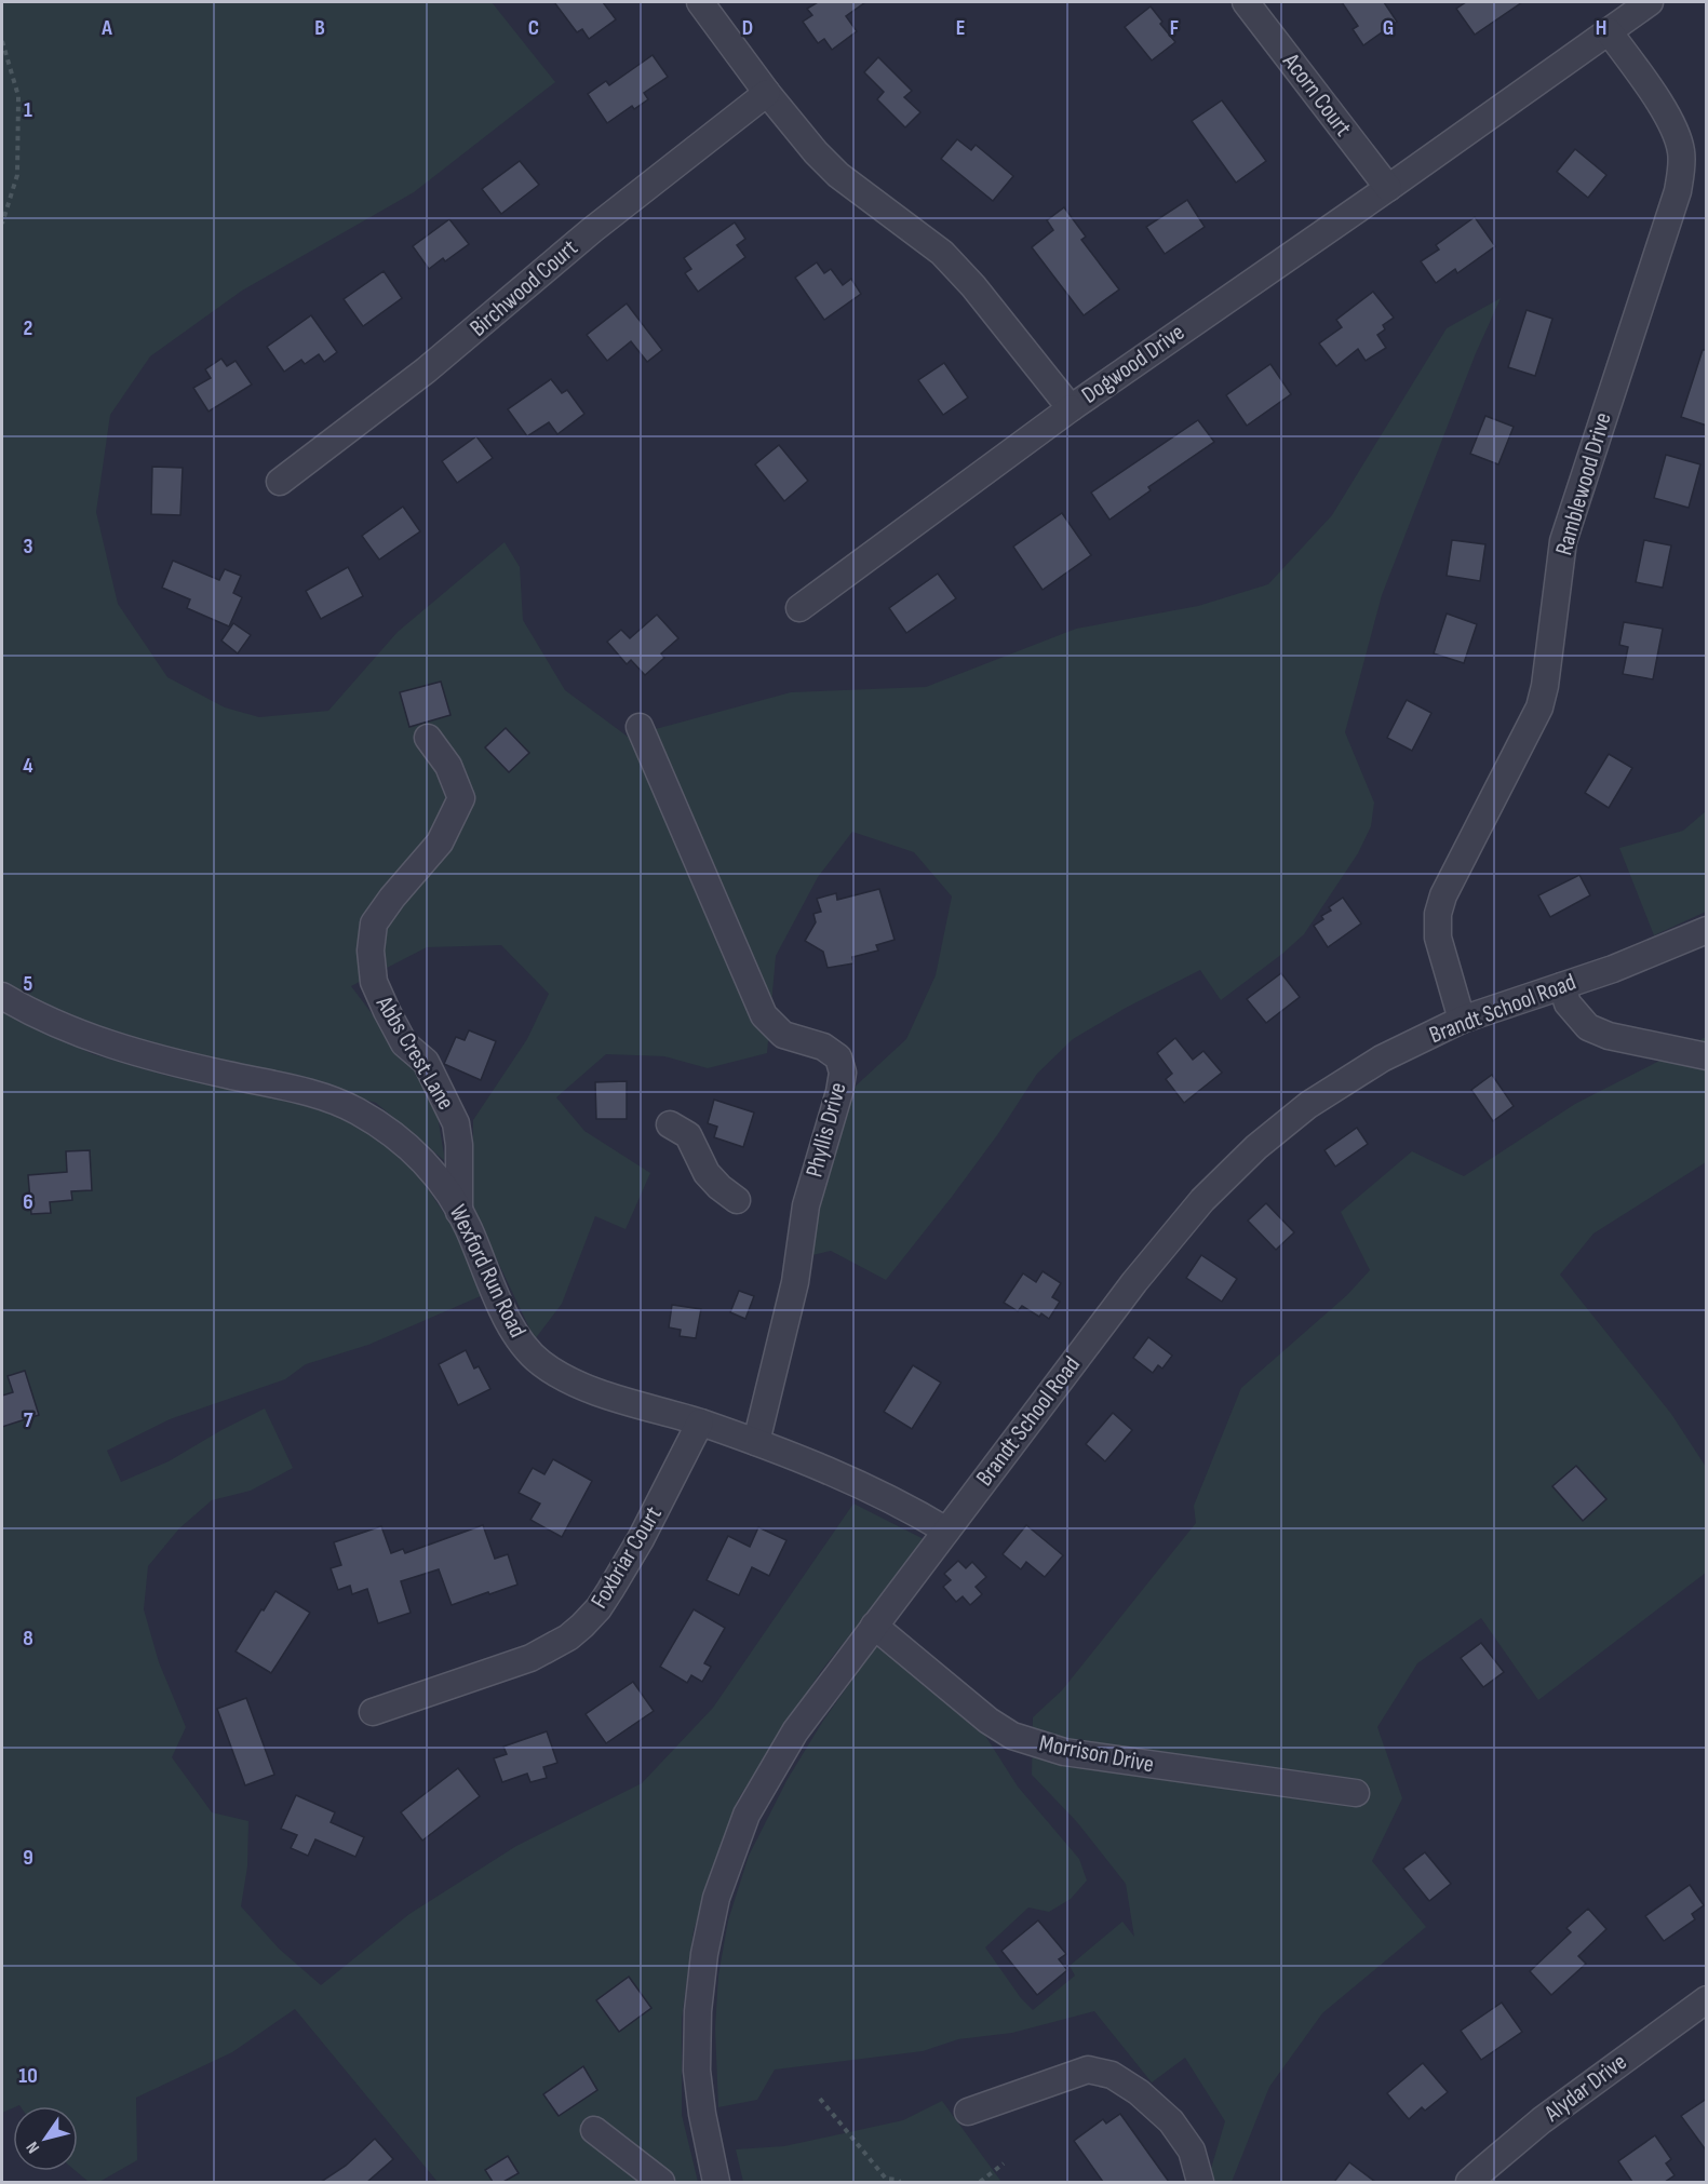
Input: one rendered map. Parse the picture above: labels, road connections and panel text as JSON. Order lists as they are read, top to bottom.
{
  "streets": {
    "street": [
      "Acorn Court",
      "Birchwood Court",
      "Dogwood Drive",
      "Ramblewood Drive",
      "Brandt School Road",
      "Abbs Crest Lane",
      "Phyllis Drive",
      "Wexford Run Road",
      "Foxbriar Court",
      "Morrison Drive",
      "Alydar Drive"
    ]
  },
  "crossings": [
    ["Acorn Court", "Dogwood Drive"],
    ["Birchwood Court", "Dogwood Drive"],
    ["Dogwood Drive", "Ramblewood Drive"],
    ["Ramblewood Drive", "Brandt School Road"],
    ["Brandt School Road", "Wexford Run Road"],
    ["Brandt School Road", "Morrison Drive"],
    ["Abbs Crest Lane", "Wexford Run Road"],
    ["Phyllis Drive", "Wexford Run Road"],
    ["Wexford Run Road", "Foxbriar Court"]
  ],
  "north": "bottom left",
  "grid": {
    "columns": [
      "A",
      "B",
      "C",
      "D",
      "E",
      "F",
      "G",
      "H"
    ],
    "rows": [
      "1",
      "2",
      "3",
      "4",
      "5",
      "6",
      "7",
      "8",
      "9",
      "10"
    ]
  }
}
